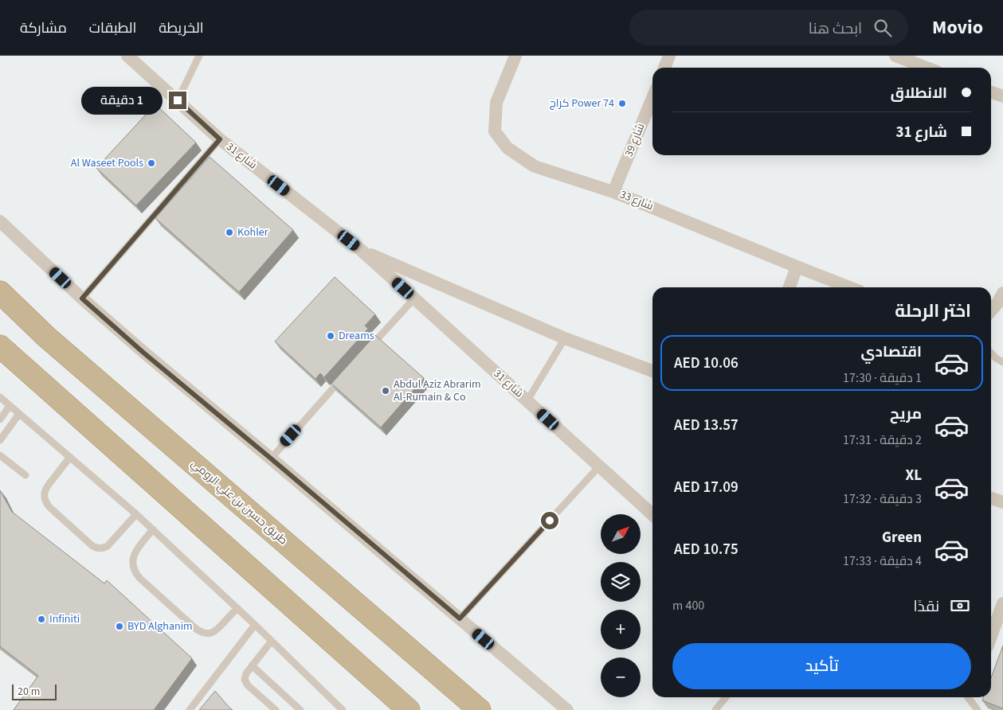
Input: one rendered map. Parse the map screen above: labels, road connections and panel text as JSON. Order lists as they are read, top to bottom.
{
  "streets": {
    "highway": ["طريق حسين بن علي الرومي"],
    "street": ["شارع 39", "شارع 31", "شارع 33"]
  },
  "crossings": [
    ["شارع 39", "شارع 33"]
  ],
  "places": [
    "كراج Power 74",
    "Al Waseet Pools",
    "Kohler",
    "Dreams",
    "Abdul Aziz Abrarim Al-Rumain & Co",
    "Infiniti",
    "BYD Alghanim"
  ],
  "scale_bar": "20 m",
  "north": "top right",
  "page": {
    "header": "Movio",
    "search": "ابحث هنا",
    "nav": ["الخريطة", "الطبقات", "مشاركة"],
    "banner": ["الانطلاق", "شارع 31"],
    "bubble": "1 دقيقة",
    "heading": "اختر الرحلة",
    "list": [
      {
        "name": "اقتصادي",
        "note": "1 دقيقة · 17:30",
        "value": "AED 10.06"
      },
      {
        "name": "مريح",
        "note": "2 دقيقة · 17:31",
        "value": "AED 13.57"
      },
      {
        "name": "XL",
        "note": "3 دقيقة · 17:32",
        "value": "AED 17.09"
      },
      {
        "name": "Green",
        "note": "4 دقيقة · 17:33",
        "value": "AED 10.75"
      }
    ],
    "map_buttons": ["+", "−"],
    "pay": ["نقدًا", "400 m"],
    "buttons": "تأكيد",
    "scale": "20 m"
  }
}
